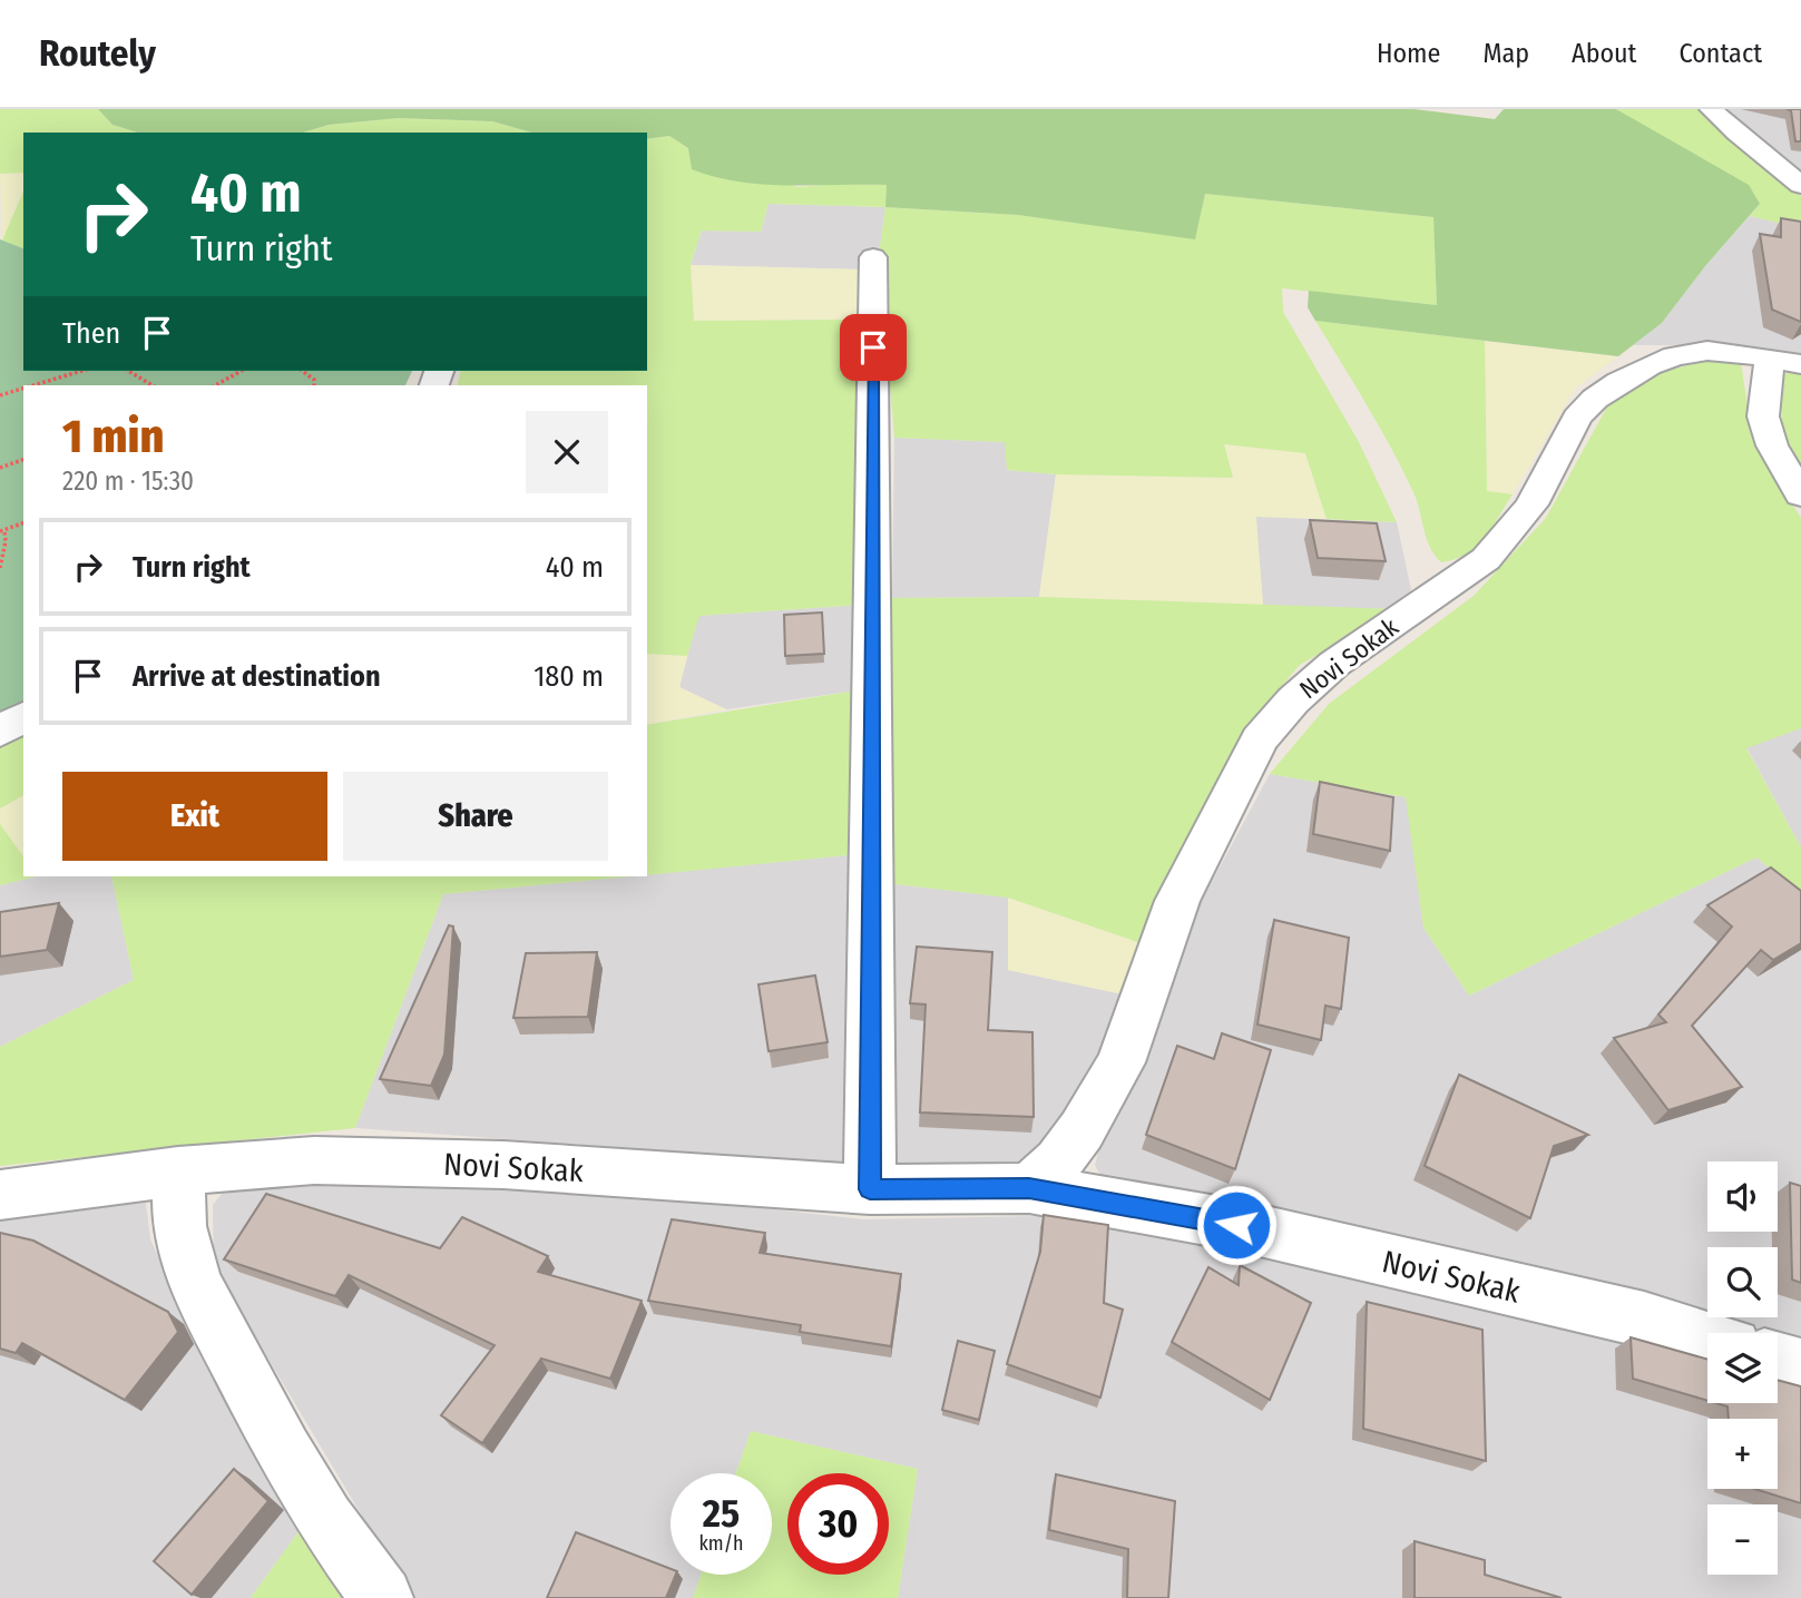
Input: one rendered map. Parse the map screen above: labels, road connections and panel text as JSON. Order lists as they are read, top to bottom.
{
  "streets": {
    "street": ["Novi Sokak"]
  },
  "page": {
    "header": "Routely",
    "nav": [
      "Home",
      "Map",
      "About",
      "Contact"
    ],
    "turn": ["40 m", "Turn right"],
    "then": "Then",
    "heading": ["1 min", "220 m · 15:30"],
    "list": [
      {
        "name": "Turn right",
        "value": "40 m"
      },
      {
        "name": "Arrive at destination",
        "value": "180 m"
      }
    ],
    "buttons": ["Exit", "Share"],
    "map_buttons": ["+", "−"],
    "speed": "25 km/h",
    "limit": "30"
  }
}
